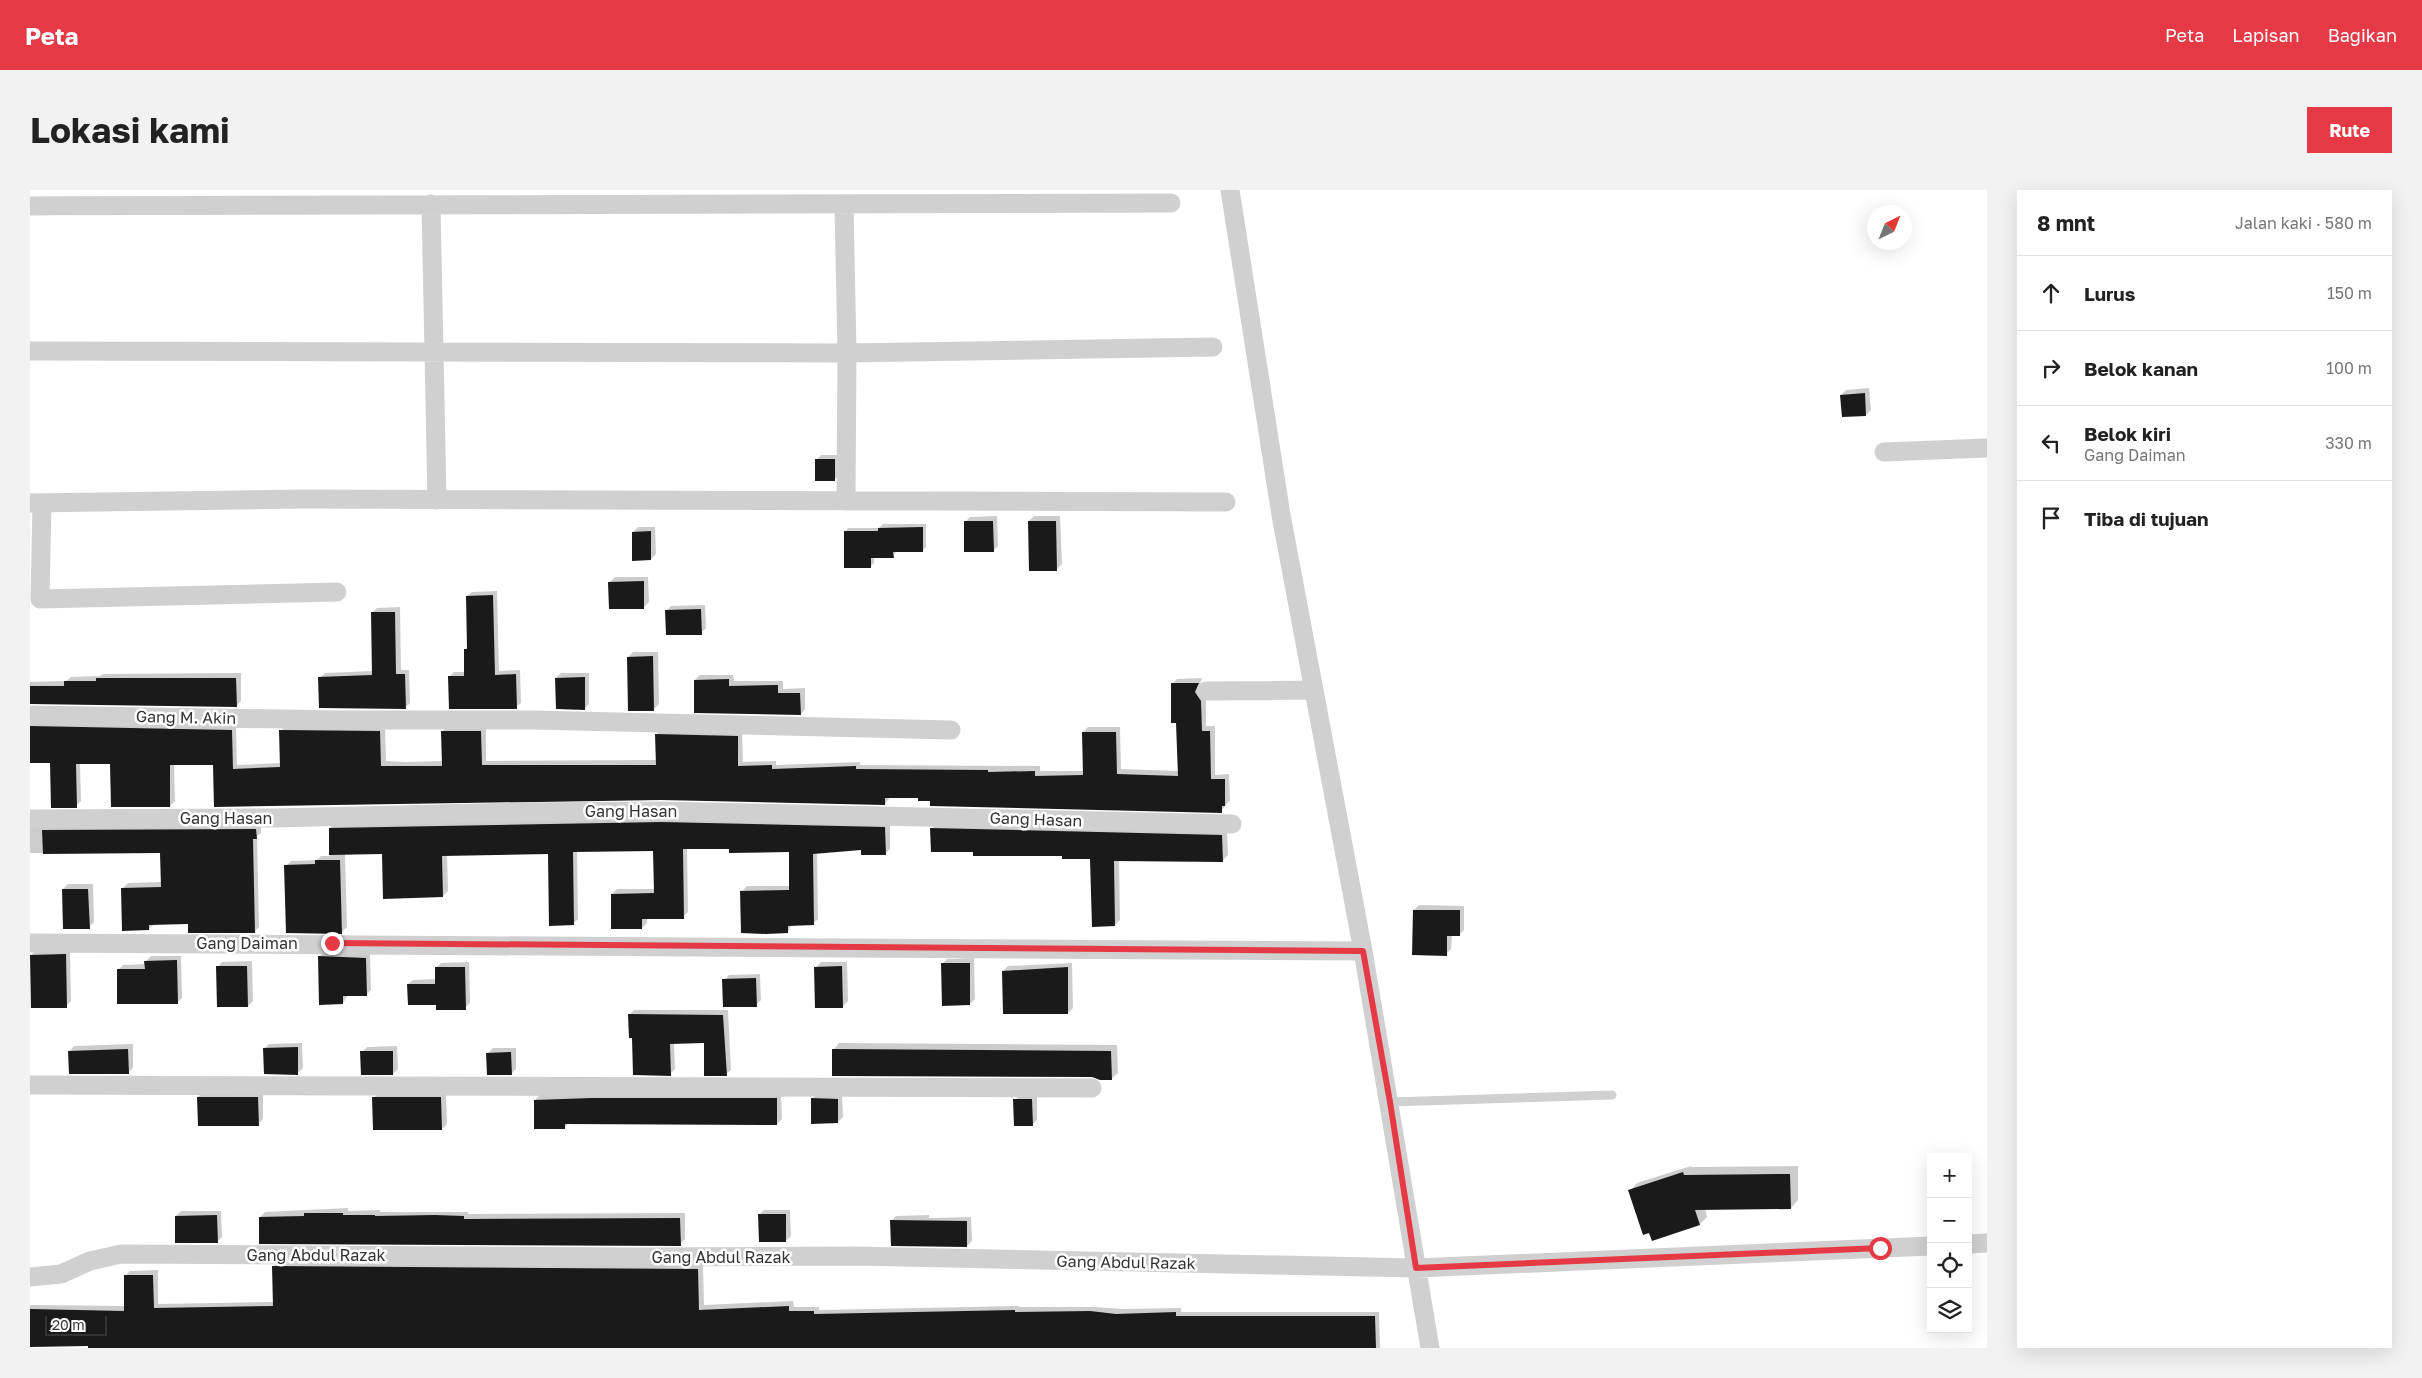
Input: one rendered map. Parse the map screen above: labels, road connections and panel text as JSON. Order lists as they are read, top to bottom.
{
  "streets": {
    "street": [
      "Gang M. Akin",
      "Gang Hasan",
      "Gang Daiman",
      "Gang Abdul Razak"
    ]
  },
  "scale_bar": "20 m",
  "north": "top right",
  "page": {
    "header": "Peta",
    "nav": ["Peta", "Lapisan", "Bagikan"],
    "buttons": "Rute",
    "title": "Lokasi kami",
    "heading": ["8 mnt", "Jalan kaki · 580 m"],
    "list": [
      ["Lurus", "150 m"],
      ["Belok kanan", "100 m"],
      ["Belok kiri", "Gang Daiman", "330 m"],
      "Tiba di tujuan"
    ],
    "map_buttons": ["+", "−"],
    "scale": "20 m"
  }
}
